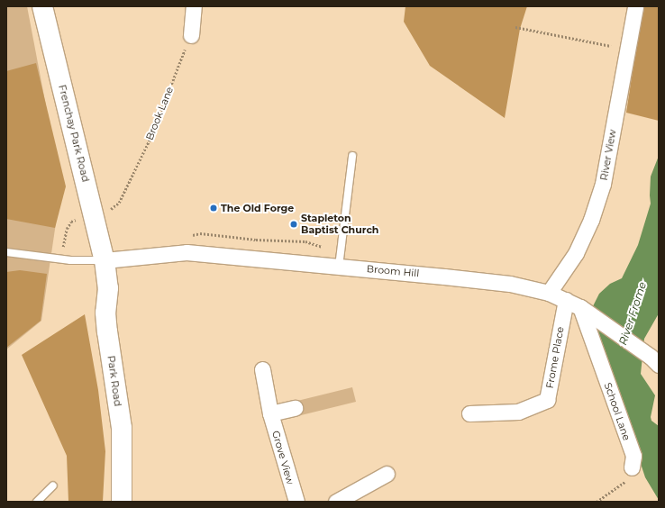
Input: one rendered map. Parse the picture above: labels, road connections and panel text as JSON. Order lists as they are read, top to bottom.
{
  "streets": {
    "main road": ["Frenchay Park Road", "Park Road"],
    "street": [
      "River View",
      "Broom Hill",
      "Frome Place",
      "School Lane",
      "Grove View"
    ],
    "path": ["Brook Lane"]
  },
  "crossings": [
    ["Frenchay Park Road", "Broom Hill"],
    ["Frenchay Park Road", "Park Road"],
    ["River View", "Broom Hill"],
    ["Broom Hill", "Frome Place"],
    ["Broom Hill", "Park Road"],
    ["Broom Hill", "School Lane"]
  ],
  "water": ["River Frome"],
  "places": ["The Old Forge", "Stapleton Baptist Church"]
}
